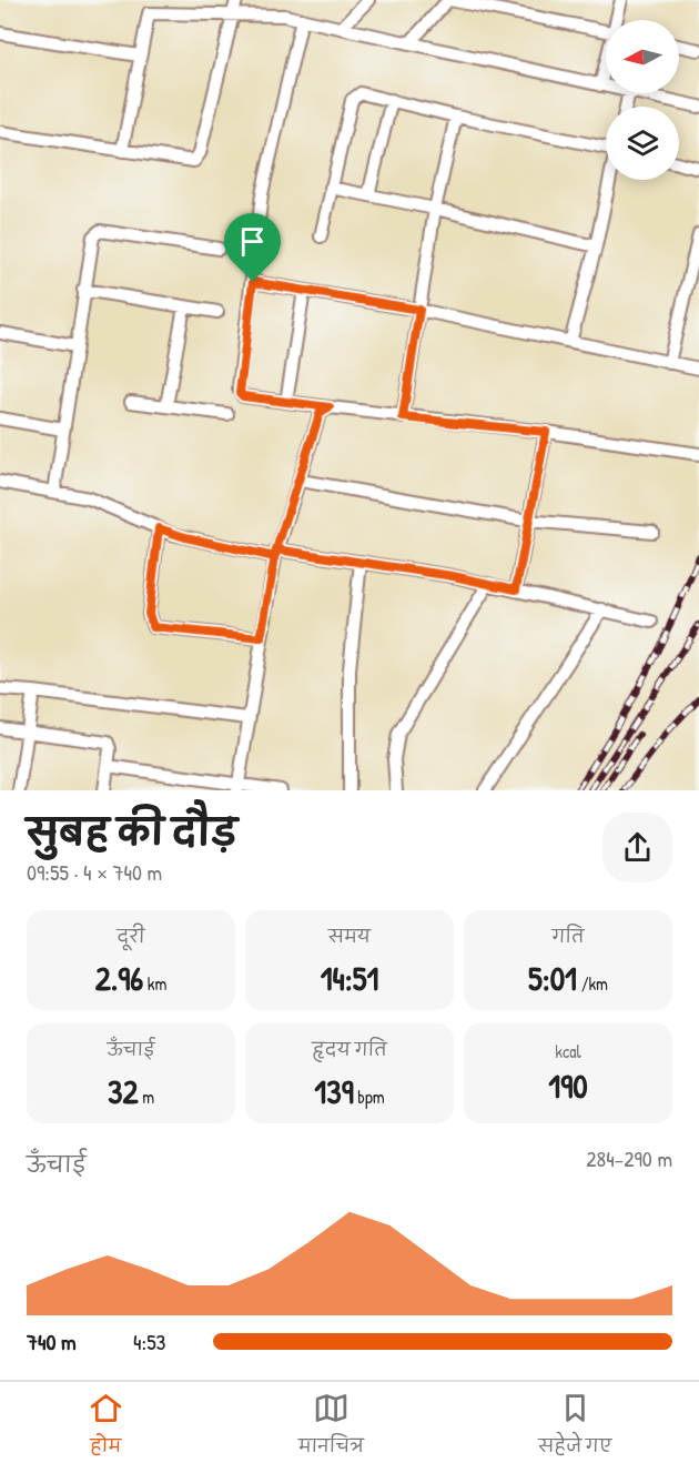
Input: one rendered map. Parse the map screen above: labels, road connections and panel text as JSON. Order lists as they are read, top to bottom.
{
  "north": "left",
  "page": {
    "heading": ["सुबह की दौड़", "09:55 · 4 × 740 m"],
    "stats": [
      ["दूरी", "2.96 km"],
      ["समय", "14:51"],
      ["गति", "5:01 /km"],
      ["ऊँचाई", "32 m"],
      ["हृदय गति", "139 bpm"],
      ["kcal", "190"]
    ],
    "chart": ["ऊँचाई", "284–290 m"],
    "list": [
      {
        "name": "740 m",
        "note": "4:53"
      }
    ],
    "tabs": ["होम", "मानचित्र", "सहेजे गए"]
  }
}
